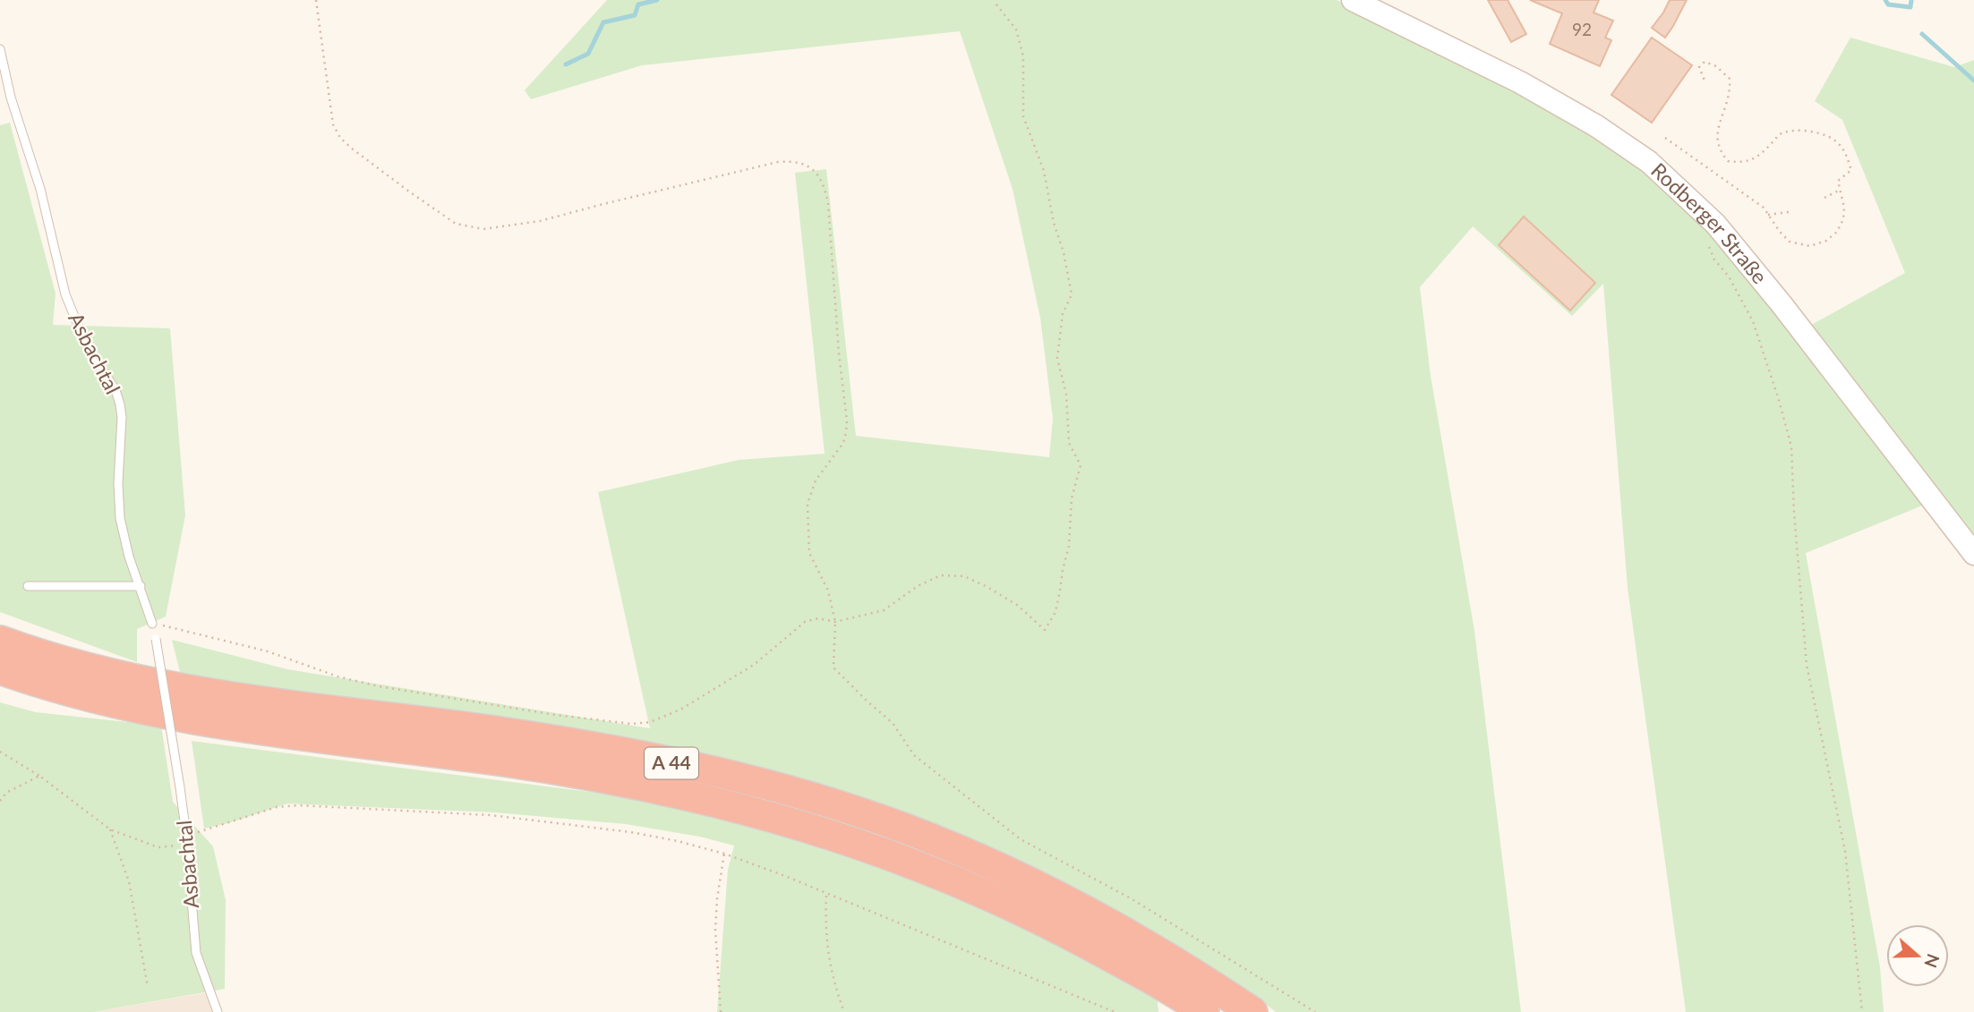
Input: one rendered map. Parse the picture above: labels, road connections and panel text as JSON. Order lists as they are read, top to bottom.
{
  "streets": {
    "highway": ["A 44"],
    "street": ["Rodberger Straße"],
    "lane": ["Asbachtal"]
  },
  "house_numbers": ["92"],
  "north": "right"
}
